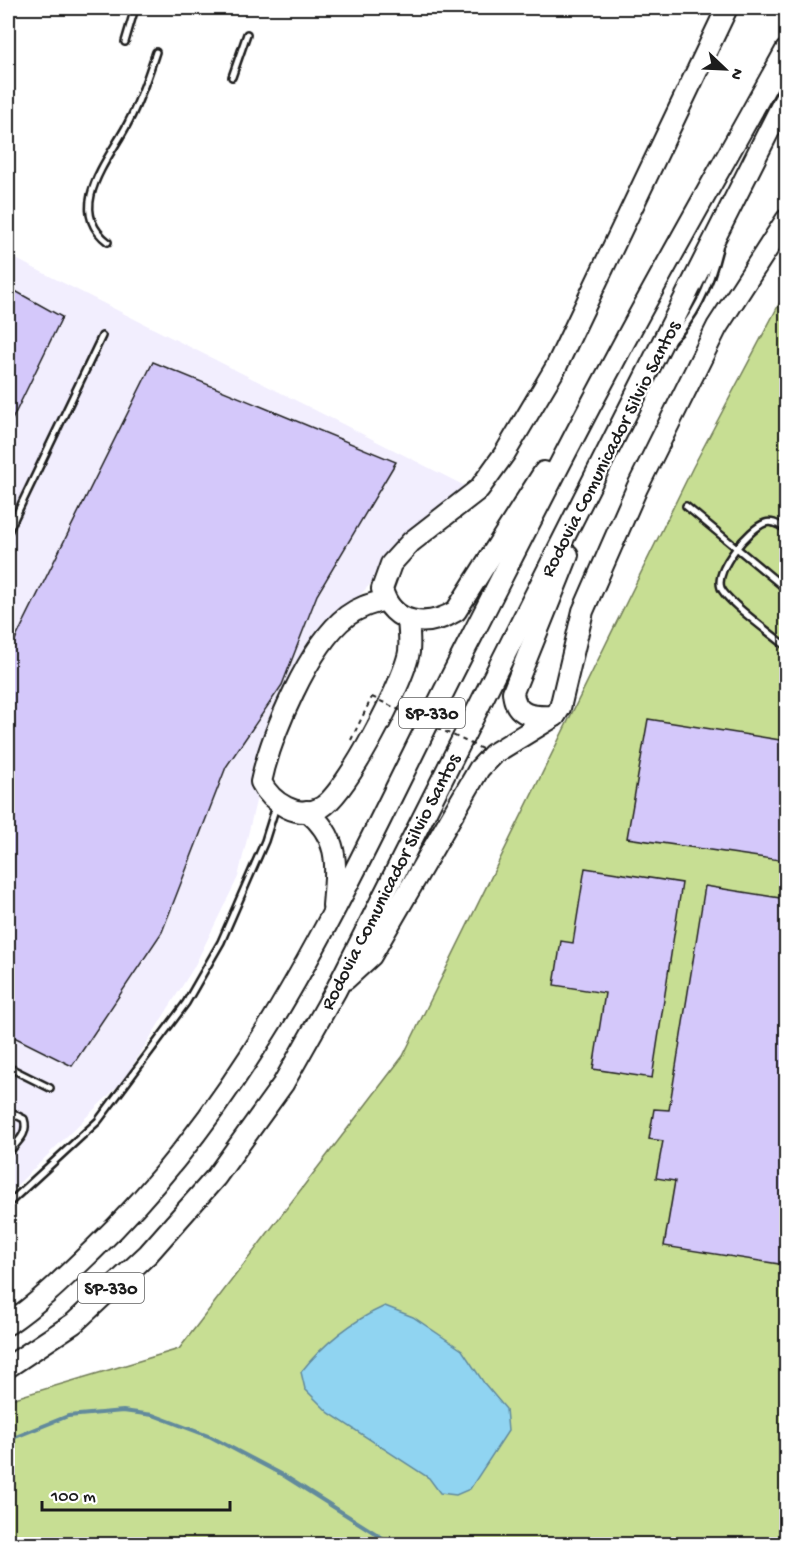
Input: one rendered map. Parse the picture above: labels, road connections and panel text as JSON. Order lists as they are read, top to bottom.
{
  "streets": {
    "highway": ["Rodovia Comunicador Silvio Santos", "SP-330"]
  },
  "scale_bar": "100 m",
  "north": "bottom right"
}
